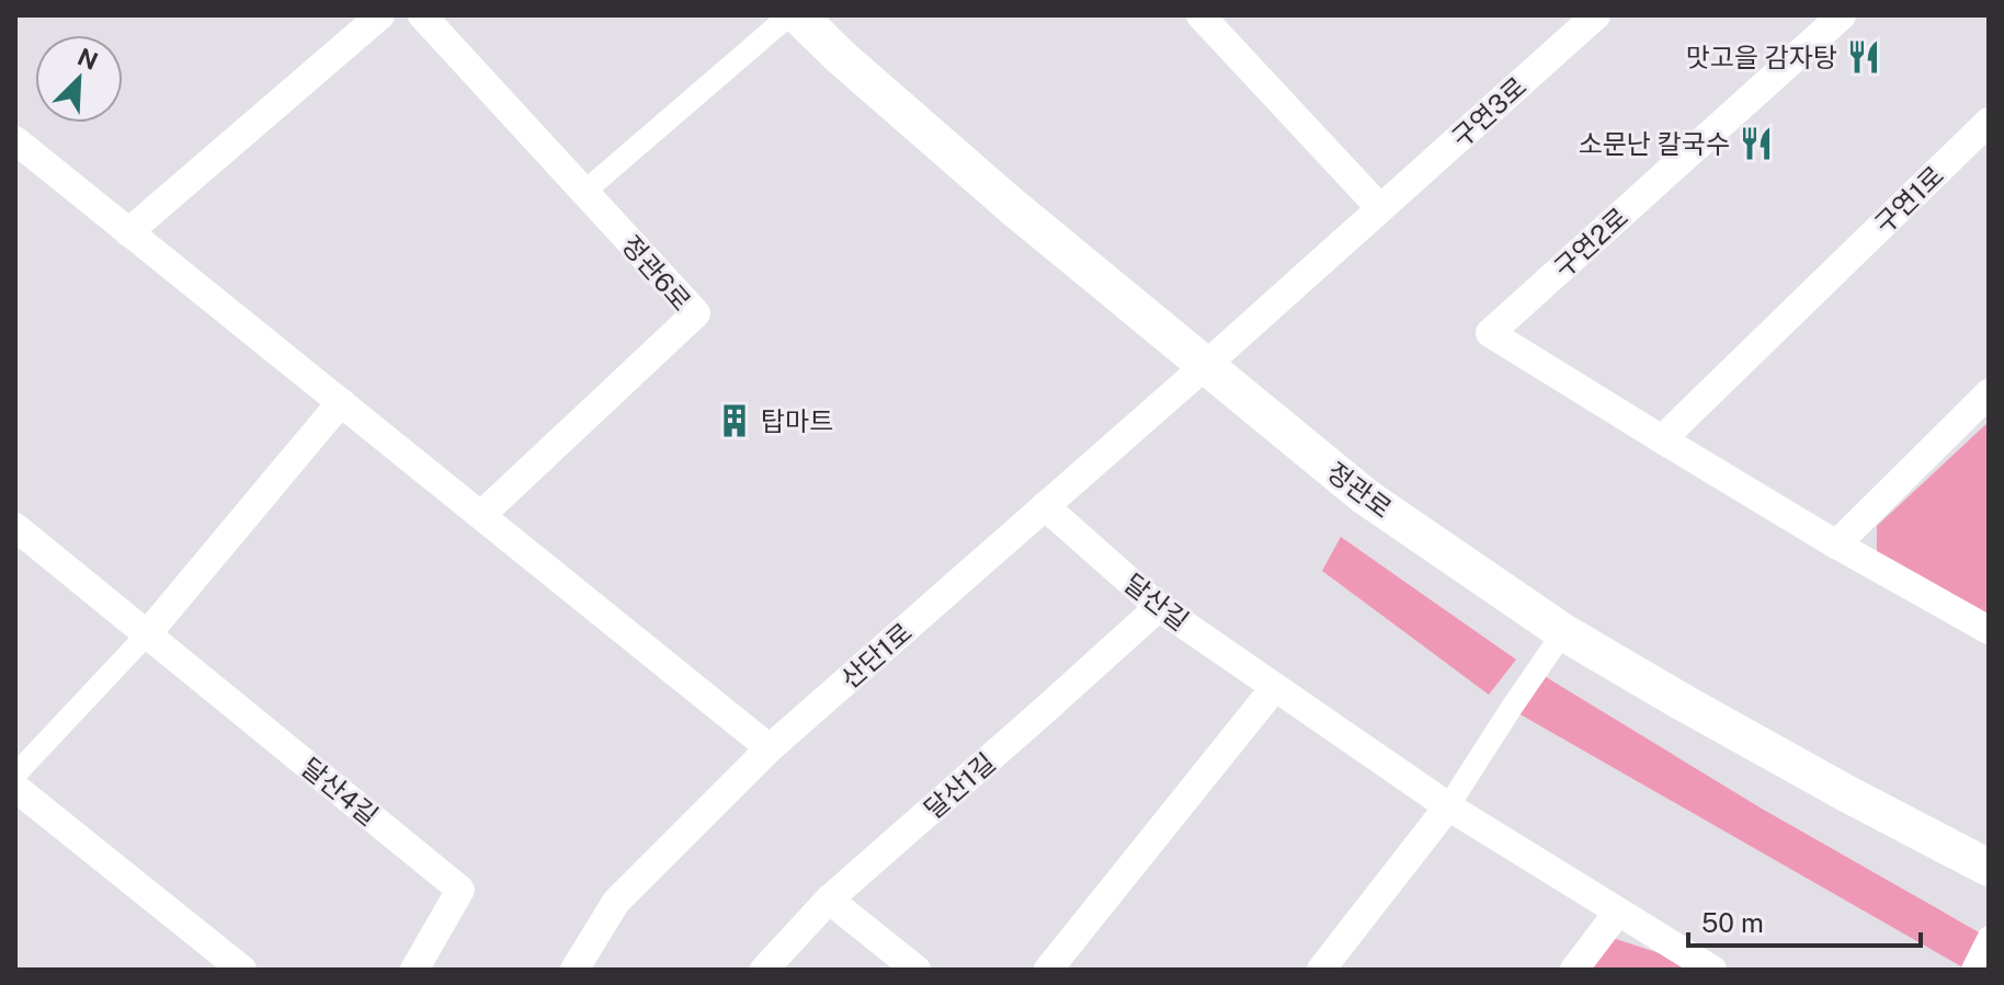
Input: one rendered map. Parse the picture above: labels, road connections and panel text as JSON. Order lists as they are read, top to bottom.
{
  "streets": {
    "street": [
      "구연3로",
      "구연1로",
      "구연2로",
      "정관6로",
      "정관로",
      "달산길",
      "산단1로",
      "달산1길",
      "달산4길"
    ]
  },
  "crossings": [
    ["구연3로", "정관로"],
    ["구연3로", "산단1로"],
    ["구연1로", "구연2로"],
    ["정관로", "산단1로"],
    ["달산길", "산단1로"],
    ["달산길", "달산1길"]
  ],
  "places": {
    "restaurant": ["맛고을 감자탕", "소문난 칼국수"],
    "building": ["탑마트"]
  },
  "scale_bar": "50 m",
  "north": "top right"
}
